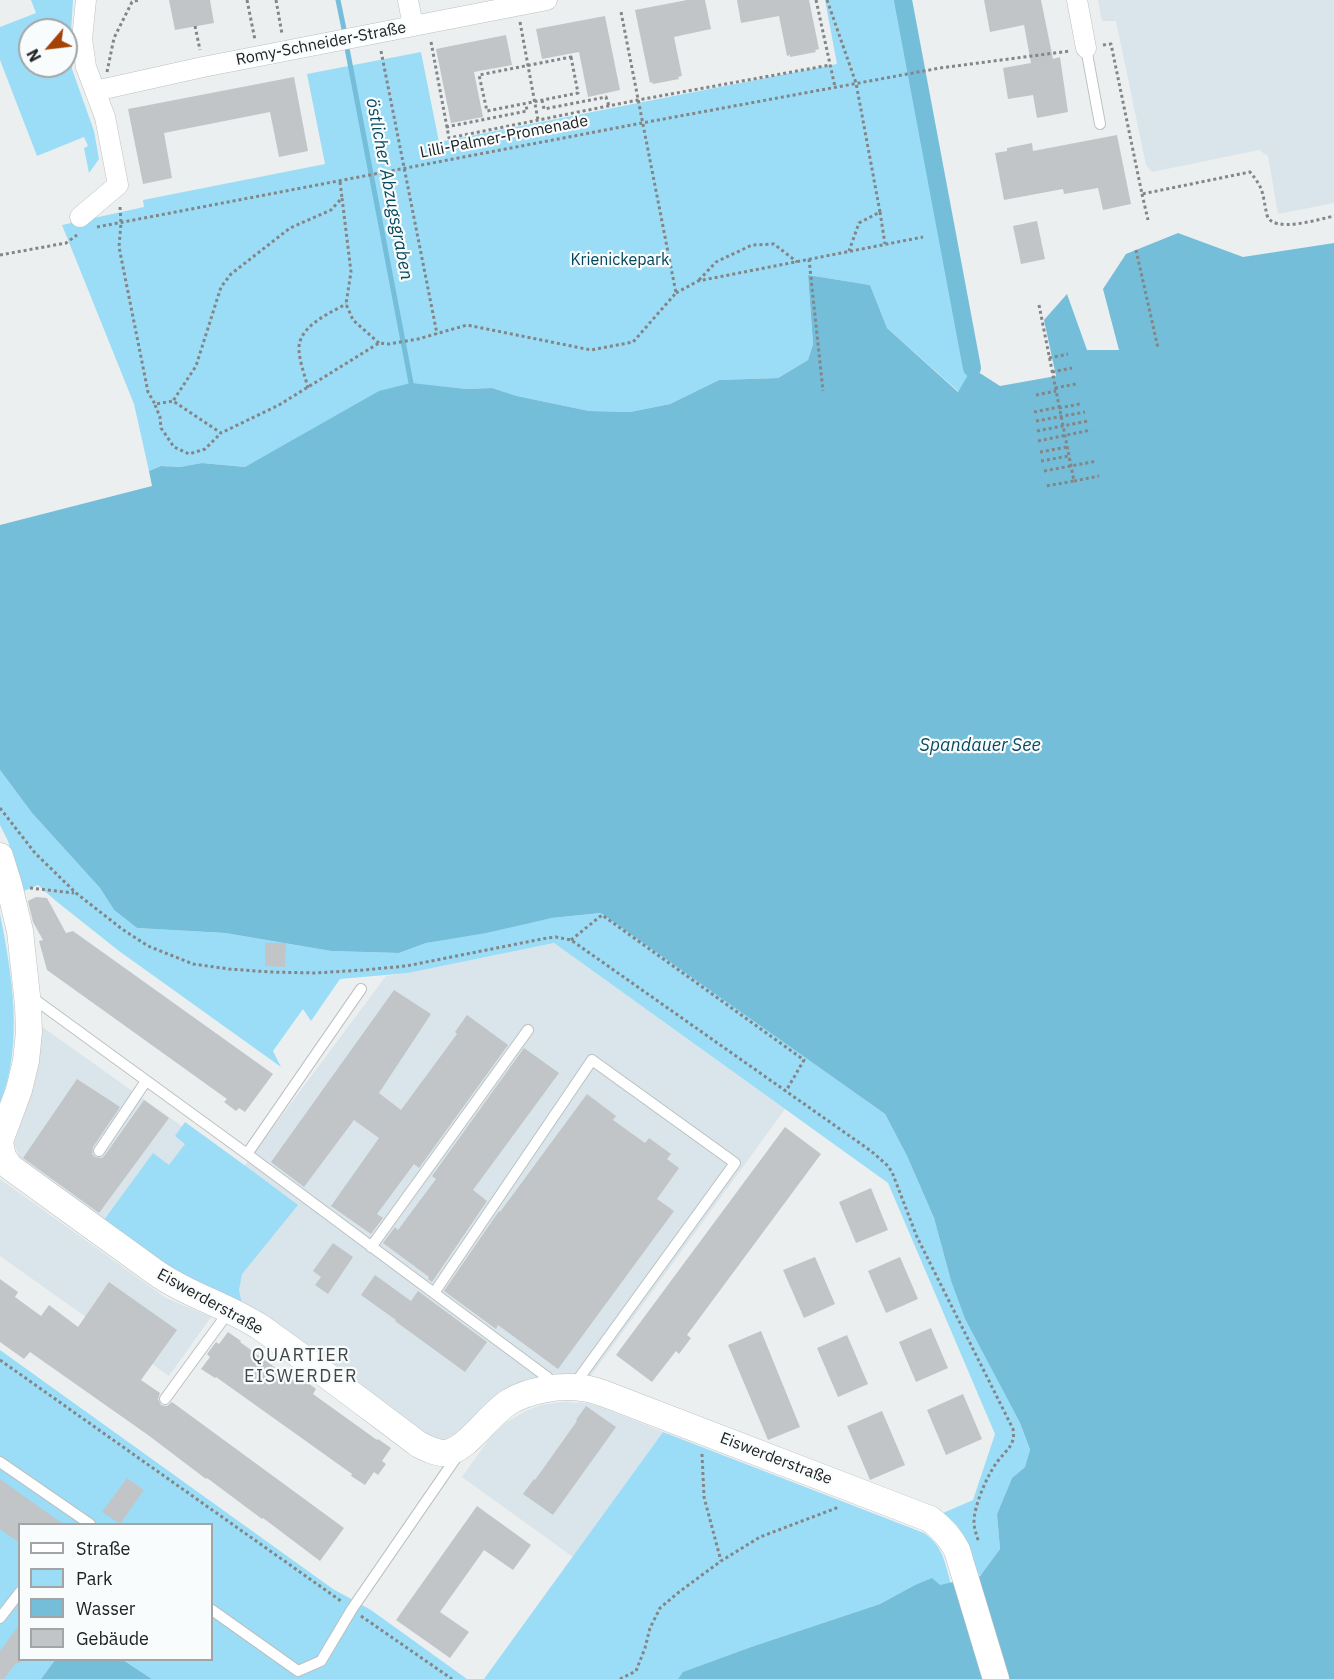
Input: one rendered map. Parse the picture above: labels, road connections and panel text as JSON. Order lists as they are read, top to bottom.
{
  "streets": {
    "street": ["Romy-Schneider-Straße", "Eiswerderstraße"],
    "path": ["Lilli-Palmer-Promenade"]
  },
  "districts": ["QUARTIER EISWERDER"],
  "water": ["östlicher Abzugsgraben", "Spandauer See"],
  "parks": ["Krienickepark"],
  "legend": [
    "Straße",
    "Park",
    "Wasser",
    "Gebäude"
  ],
  "north": "bottom left"
}
